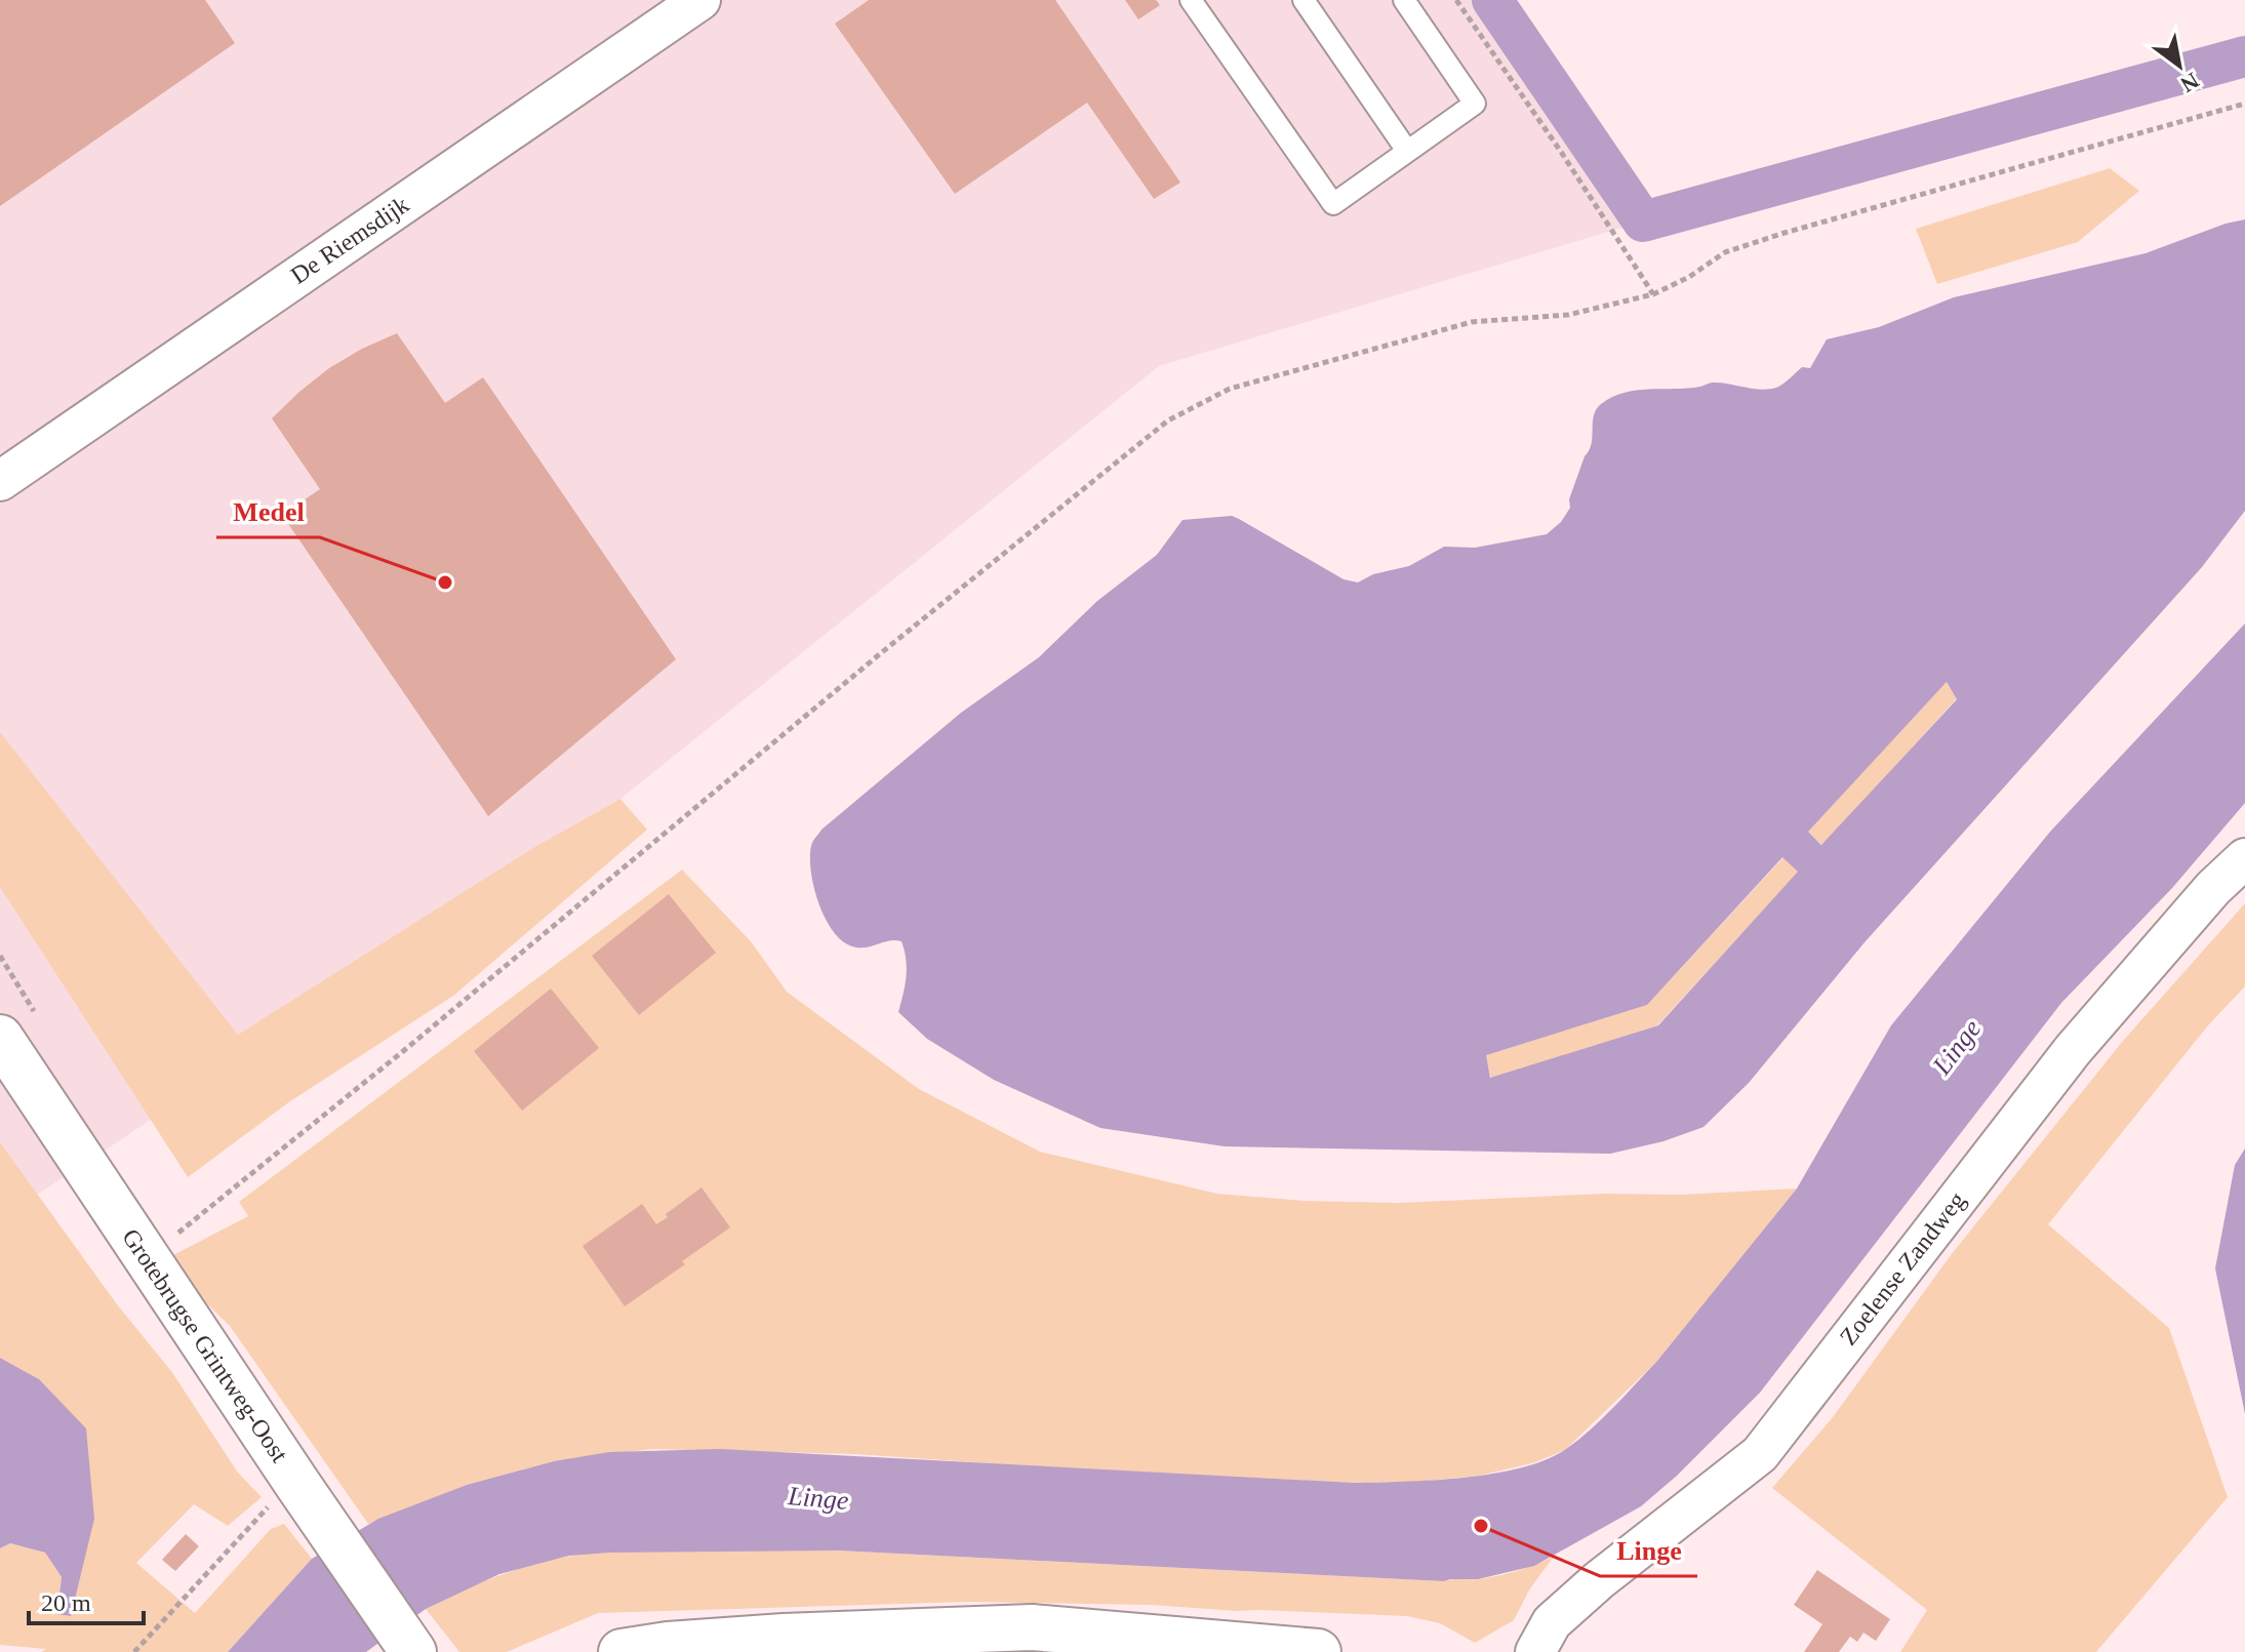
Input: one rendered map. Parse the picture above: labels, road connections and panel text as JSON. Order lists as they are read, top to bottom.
{
  "streets": {
    "street": ["De Riemsdijk", "Zoelense Zandweg", "Grotebrugse Grintweg-Oost"]
  },
  "water": ["Linge"],
  "places": ["Medel", "Linge"],
  "scale_bar": "20 m",
  "north": "bottom right"
}
